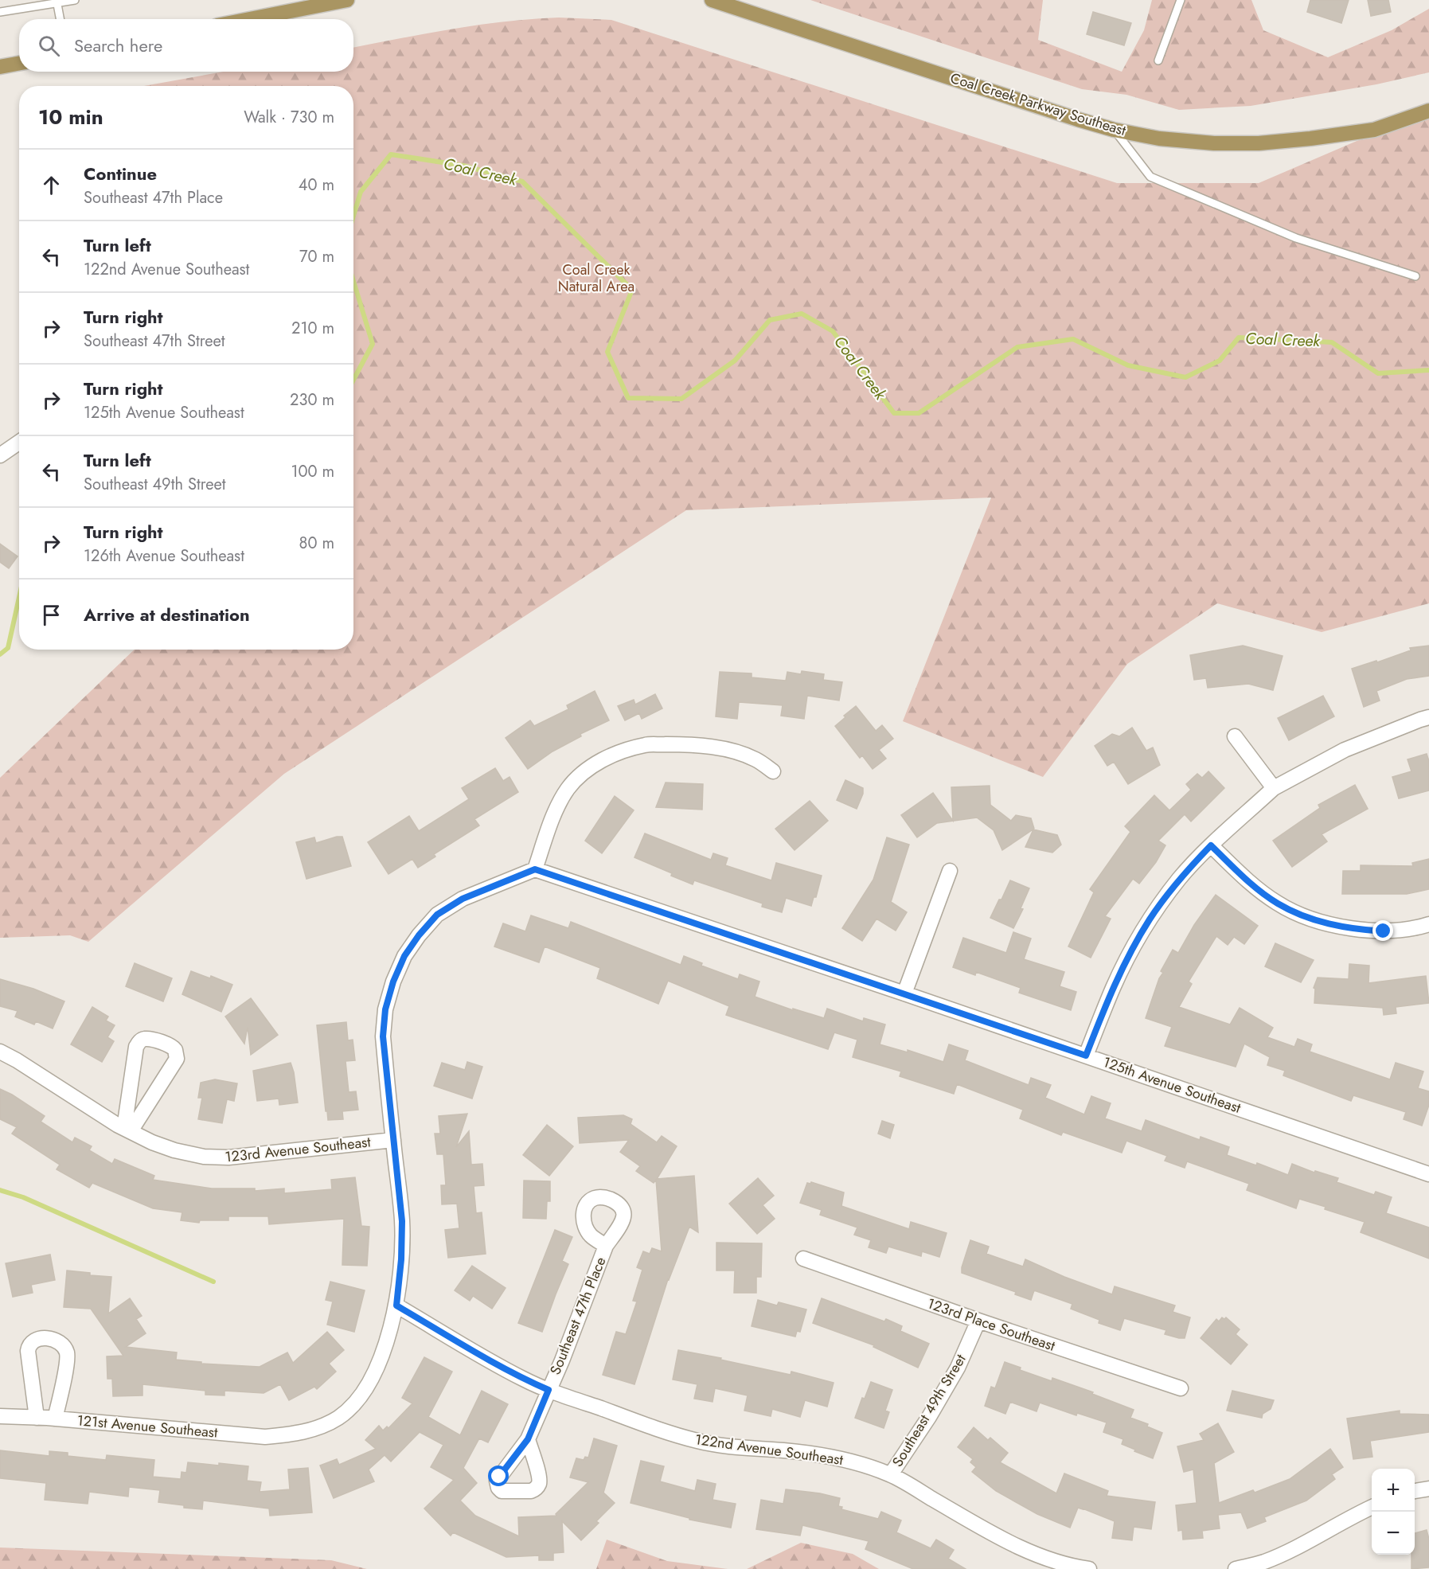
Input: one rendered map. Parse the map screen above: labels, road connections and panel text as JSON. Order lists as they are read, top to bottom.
{
  "streets": {
    "main road": ["Coal Creek Parkway Southeast"],
    "street": [
      "125th Avenue Southeast",
      "123rd Avenue Southeast",
      "Southeast 47th Place",
      "123rd Place Southeast",
      "Southeast 49th Street",
      "121st Avenue Southeast",
      "122nd Avenue Southeast"
    ]
  },
  "crossings": [
    ["125th Avenue Southeast", "121st Avenue Southeast"],
    ["123rd Avenue Southeast", "121st Avenue Southeast"],
    ["Southeast 47th Place", "122nd Avenue Southeast"],
    ["123rd Place Southeast", "Southeast 49th Street"],
    ["Southeast 49th Street", "122nd Avenue Southeast"],
    ["121st Avenue Southeast", "122nd Avenue Southeast"]
  ],
  "water": ["Coal Creek"],
  "parks": ["Coal Creek Natural Area"],
  "page": {
    "search": "Search here",
    "heading": ["10 min", "Walk · 730 m"],
    "list": [
      ["Continue", "Southeast 47th Place", "40 m"],
      ["Turn left", "122nd Avenue Southeast", "70 m"],
      ["Turn right", "Southeast 47th Street", "210 m"],
      ["Turn right", "125th Avenue Southeast", "230 m"],
      ["Turn left", "Southeast 49th Street", "100 m"],
      ["Turn right", "126th Avenue Southeast", "80 m"],
      "Arrive at destination"
    ],
    "map_buttons": ["+", "−"]
  }
}
